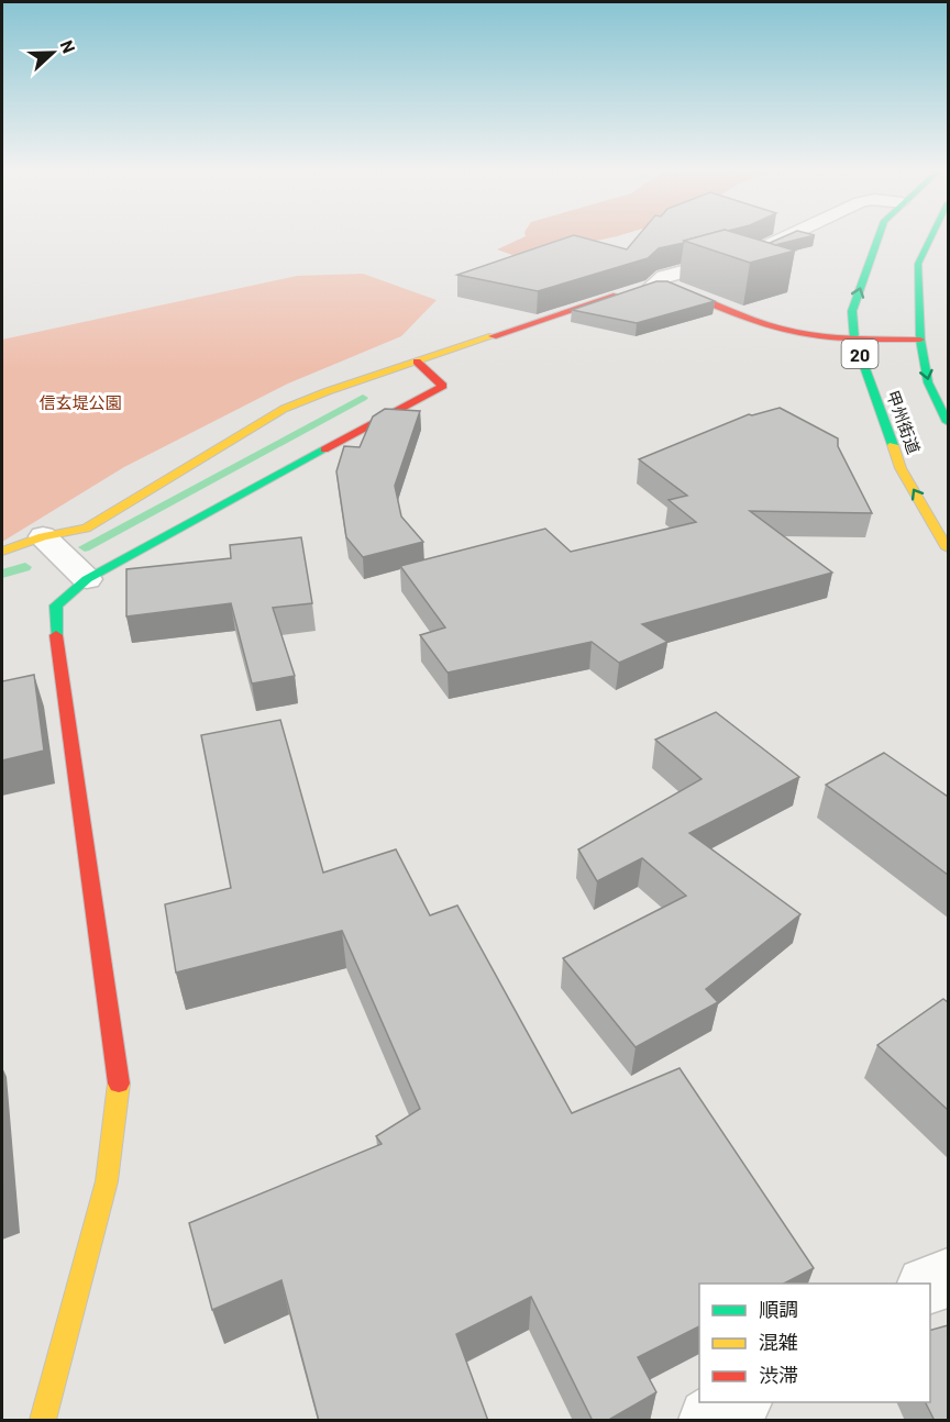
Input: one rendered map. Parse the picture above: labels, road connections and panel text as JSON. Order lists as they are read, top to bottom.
{
  "streets": {
    "main road": ["20", "甲州街道"]
  },
  "parks": ["信玄堤公園"],
  "legend": ["順調", "混雑", "渋滞"],
  "north": "right"
}
